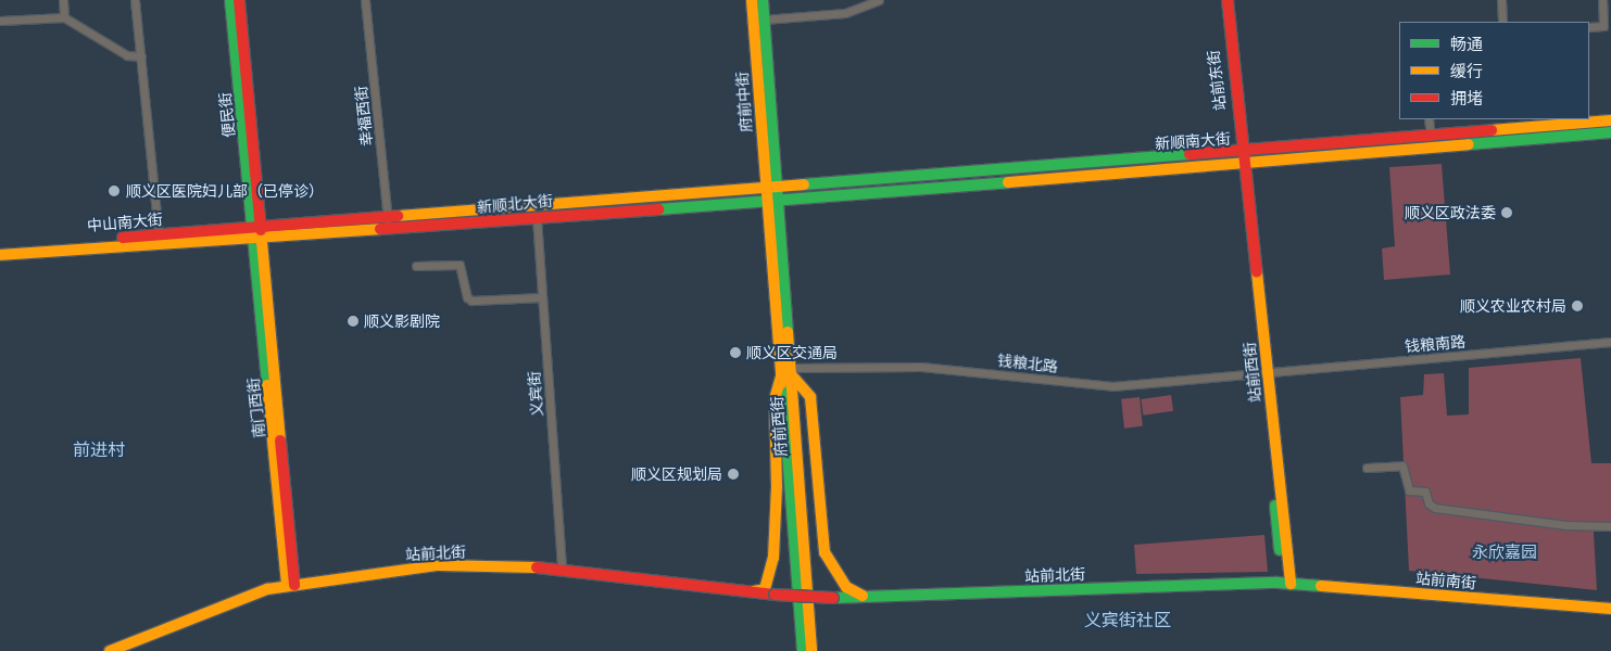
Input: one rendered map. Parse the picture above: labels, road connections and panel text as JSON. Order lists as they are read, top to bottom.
{
  "streets": {
    "main road": [
      "站前东街",
      "府前中街",
      "便民街",
      "新顺南大街",
      "新顺北大街",
      "中山南大街",
      "站前西街",
      "南门西街",
      "府前西街",
      "站前北街",
      "站前南街"
    ],
    "street": [
      "幸福西街",
      "钱粮南路",
      "钱粮北路",
      "义宾街"
    ]
  },
  "crossings": [
    ["站前东街", "新顺南大街"],
    ["站前东街", "站前西街"],
    ["府前中街", "新顺南大街"],
    ["府前中街", "新顺北大街"],
    ["府前中街", "府前西街"],
    ["便民街", "新顺北大街"],
    ["便民街", "中山南大街"],
    ["便民街", "南门西街"],
    ["幸福西街", "新顺北大街"],
    ["新顺南大街", "新顺北大街"],
    ["新顺南大街", "站前西街"],
    ["新顺南大街", "府前西街"],
    ["新顺北大街", "中山南大街"],
    ["新顺北大街", "义宾街"],
    ["新顺北大街", "南门西街"],
    ["新顺北大街", "府前西街"],
    ["中山南大街", "南门西街"],
    ["钱粮南路", "钱粮北路"],
    ["钱粮南路", "站前西街"],
    ["钱粮北路", "站前西街"],
    ["钱粮北路", "府前西街"],
    ["站前西街", "站前北街"],
    ["站前西街", "站前南街"],
    ["义宾街", "站前北街"],
    ["南门西街", "站前北街"],
    ["站前北街", "站前南街"]
  ],
  "districts": ["前进村", "永欣嘉园", "义宾街社区"],
  "places": [
    "顺义区医院妇儿部（已停诊）",
    "顺义区政法委",
    "顺义农业农村局",
    "顺义影剧院",
    "顺义区交通局",
    "顺义区规划局"
  ],
  "legend": ["畅通", "缓行", "拥堵"]
}
